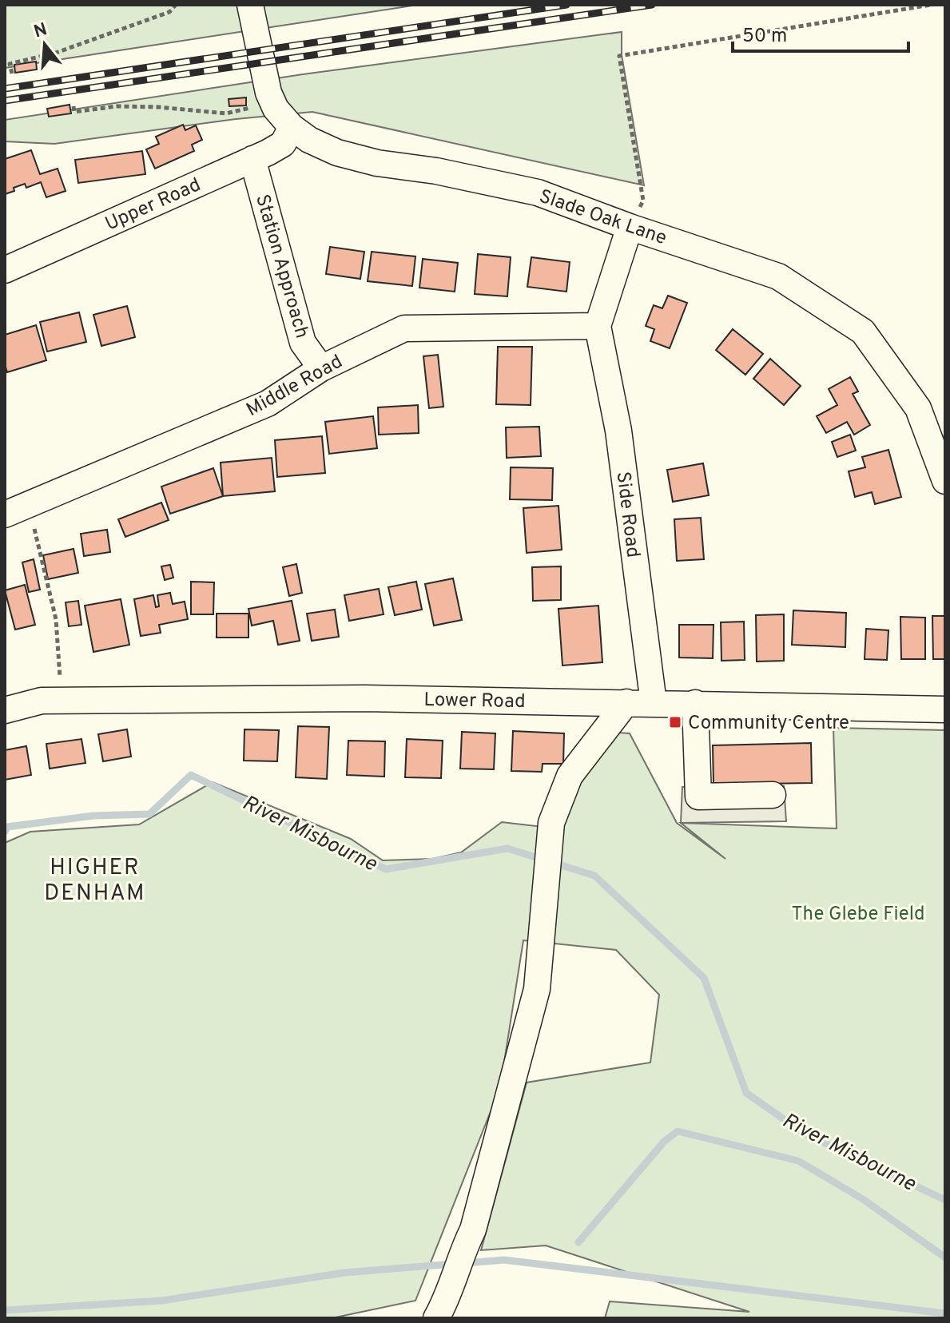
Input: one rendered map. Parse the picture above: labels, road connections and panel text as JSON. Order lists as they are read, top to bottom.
{
  "streets": {
    "street": [
      "Upper Road",
      "Slade Oak Lane",
      "Station Approach",
      "Middle Road",
      "Side Road",
      "Lower Road"
    ]
  },
  "crossings": [
    ["Upper Road", "Slade Oak Lane"],
    ["Upper Road", "Station Approach"],
    ["Station Approach", "Middle Road"],
    ["Middle Road", "Side Road"],
    ["Side Road", "Lower Road"]
  ],
  "districts": ["HIGHER DENHAM"],
  "water": ["River Misbourne"],
  "parks": ["The Glebe Field"],
  "places": {
    "transit": ["Community Centre"]
  },
  "scale_bar": "50 m",
  "north": "top"
}
